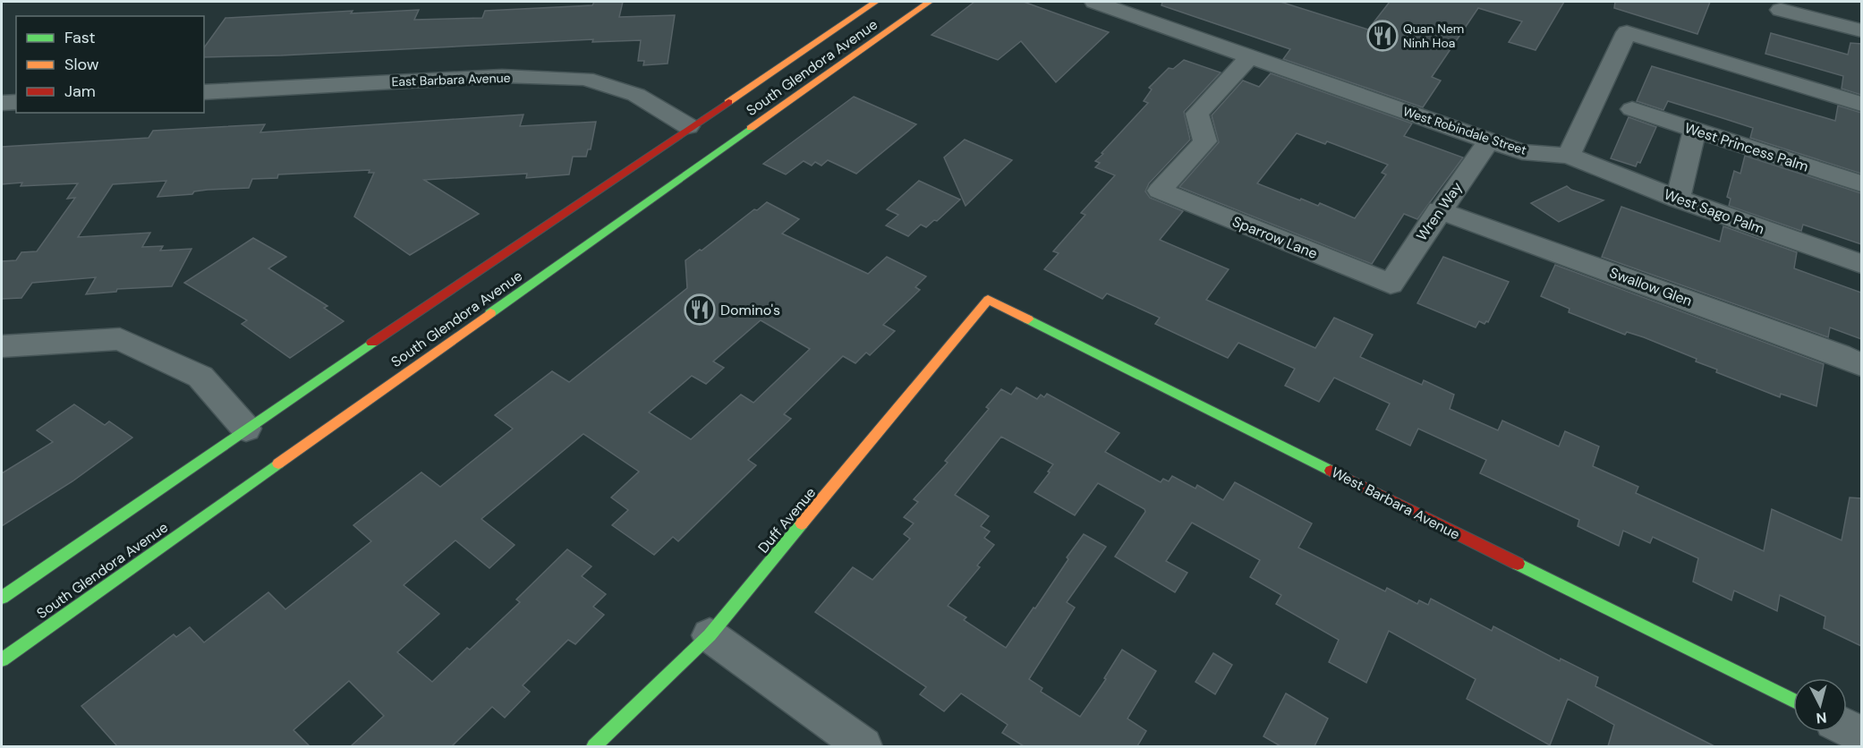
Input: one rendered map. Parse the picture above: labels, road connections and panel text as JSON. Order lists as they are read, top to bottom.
{
  "streets": {
    "main road": ["South Glendora Avenue", "West Barbara Avenue", "Duff Avenue"],
    "street": [
      "East Barbara Avenue",
      "West Robindale Street",
      "West Princess Palm",
      "Wren Way",
      "West Sago Palm",
      "Sparrow Lane",
      "Swallow Glen"
    ]
  },
  "crossings": [
    ["South Glendora Avenue", "East Barbara Avenue"],
    ["West Robindale Street", "Wren Way"],
    ["West Robindale Street", "West Sago Palm"],
    ["West Robindale Street", "Sparrow Lane"],
    ["Wren Way", "Sparrow Lane"],
    ["Wren Way", "Swallow Glen"],
    ["West Barbara Avenue", "Duff Avenue"]
  ],
  "places": {
    "restaurant": ["Quan Nem Ninh Hoa", "Domino's"]
  },
  "legend": ["Fast", "Slow", "Jam"],
  "north": "bottom"
}
